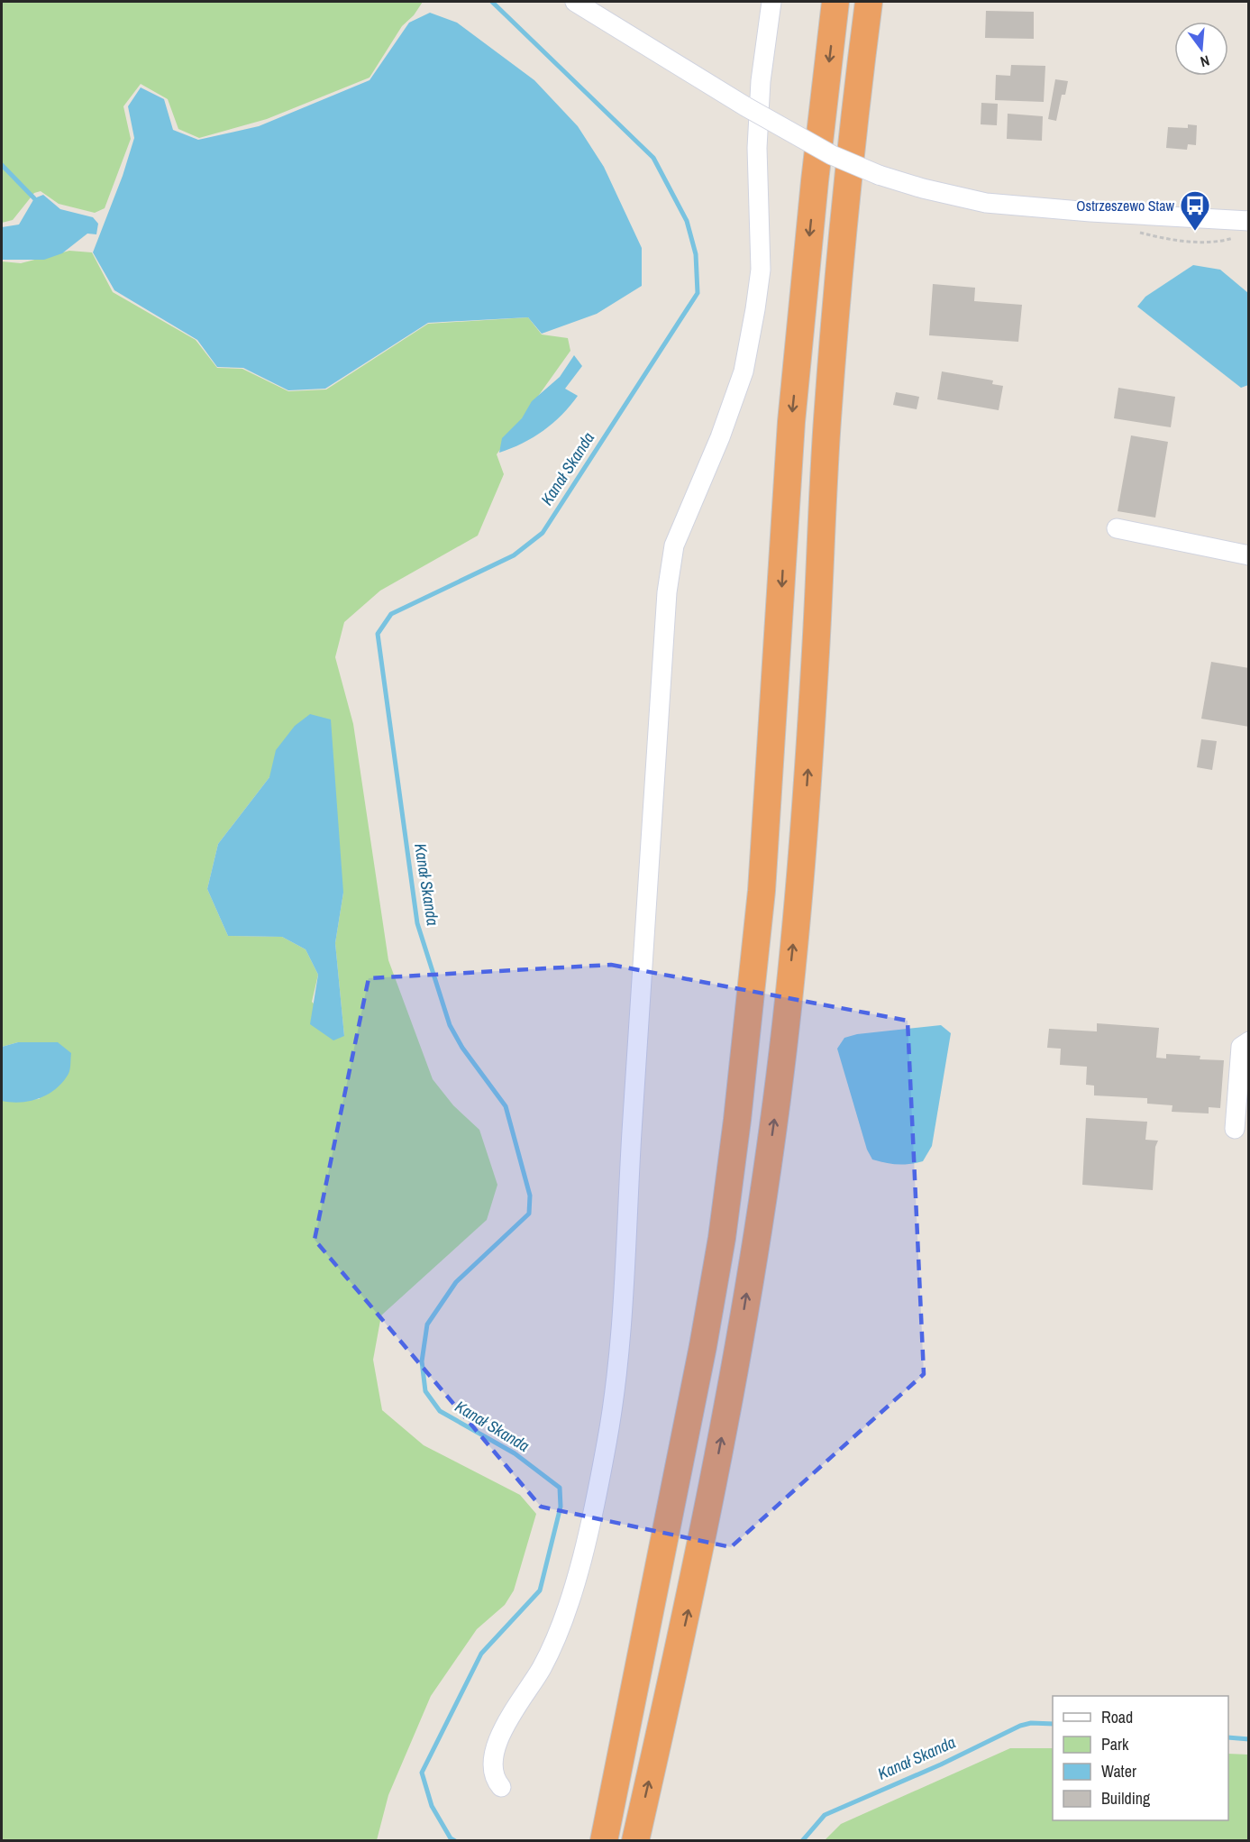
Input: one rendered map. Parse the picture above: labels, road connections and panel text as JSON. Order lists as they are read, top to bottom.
{
  "water": ["Kanał Skanda"],
  "places": {
    "bus stop": ["Ostrzeszewo Staw"]
  },
  "legend": [
    "Road",
    "Park",
    "Water",
    "Building"
  ],
  "north": "bottom"
}
